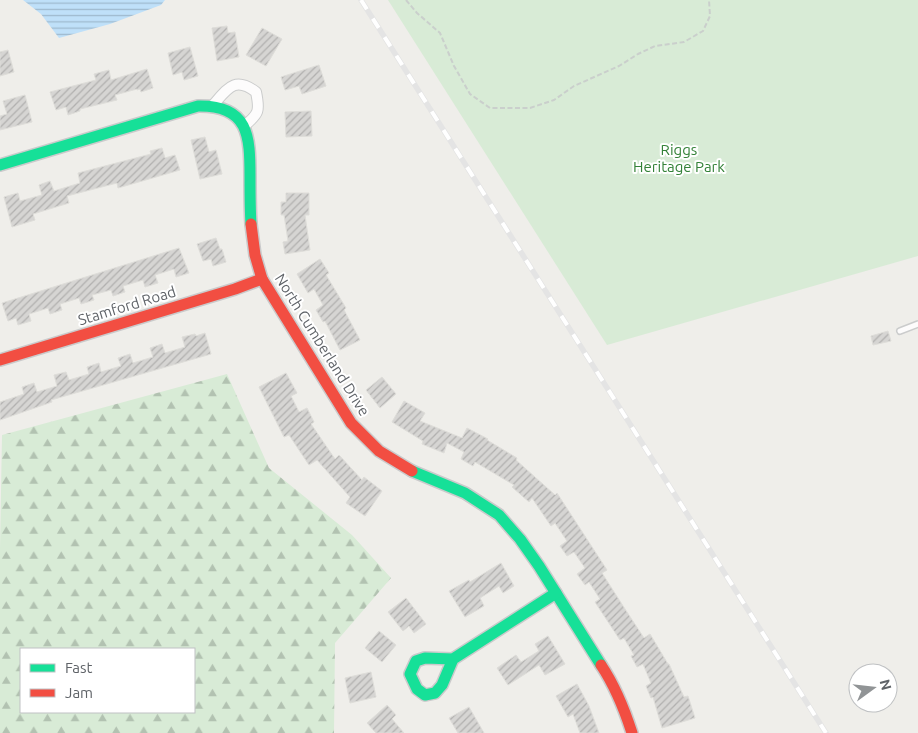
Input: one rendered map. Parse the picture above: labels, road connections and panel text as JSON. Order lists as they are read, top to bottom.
{
  "streets": {
    "street": ["Stamford Road", "North Cumberland Drive"]
  },
  "crossings": [
    ["Stamford Road", "North Cumberland Drive"]
  ],
  "parks": ["Riggs Heritage Park"],
  "legend": ["Fast", "Jam"],
  "north": "right"
}
